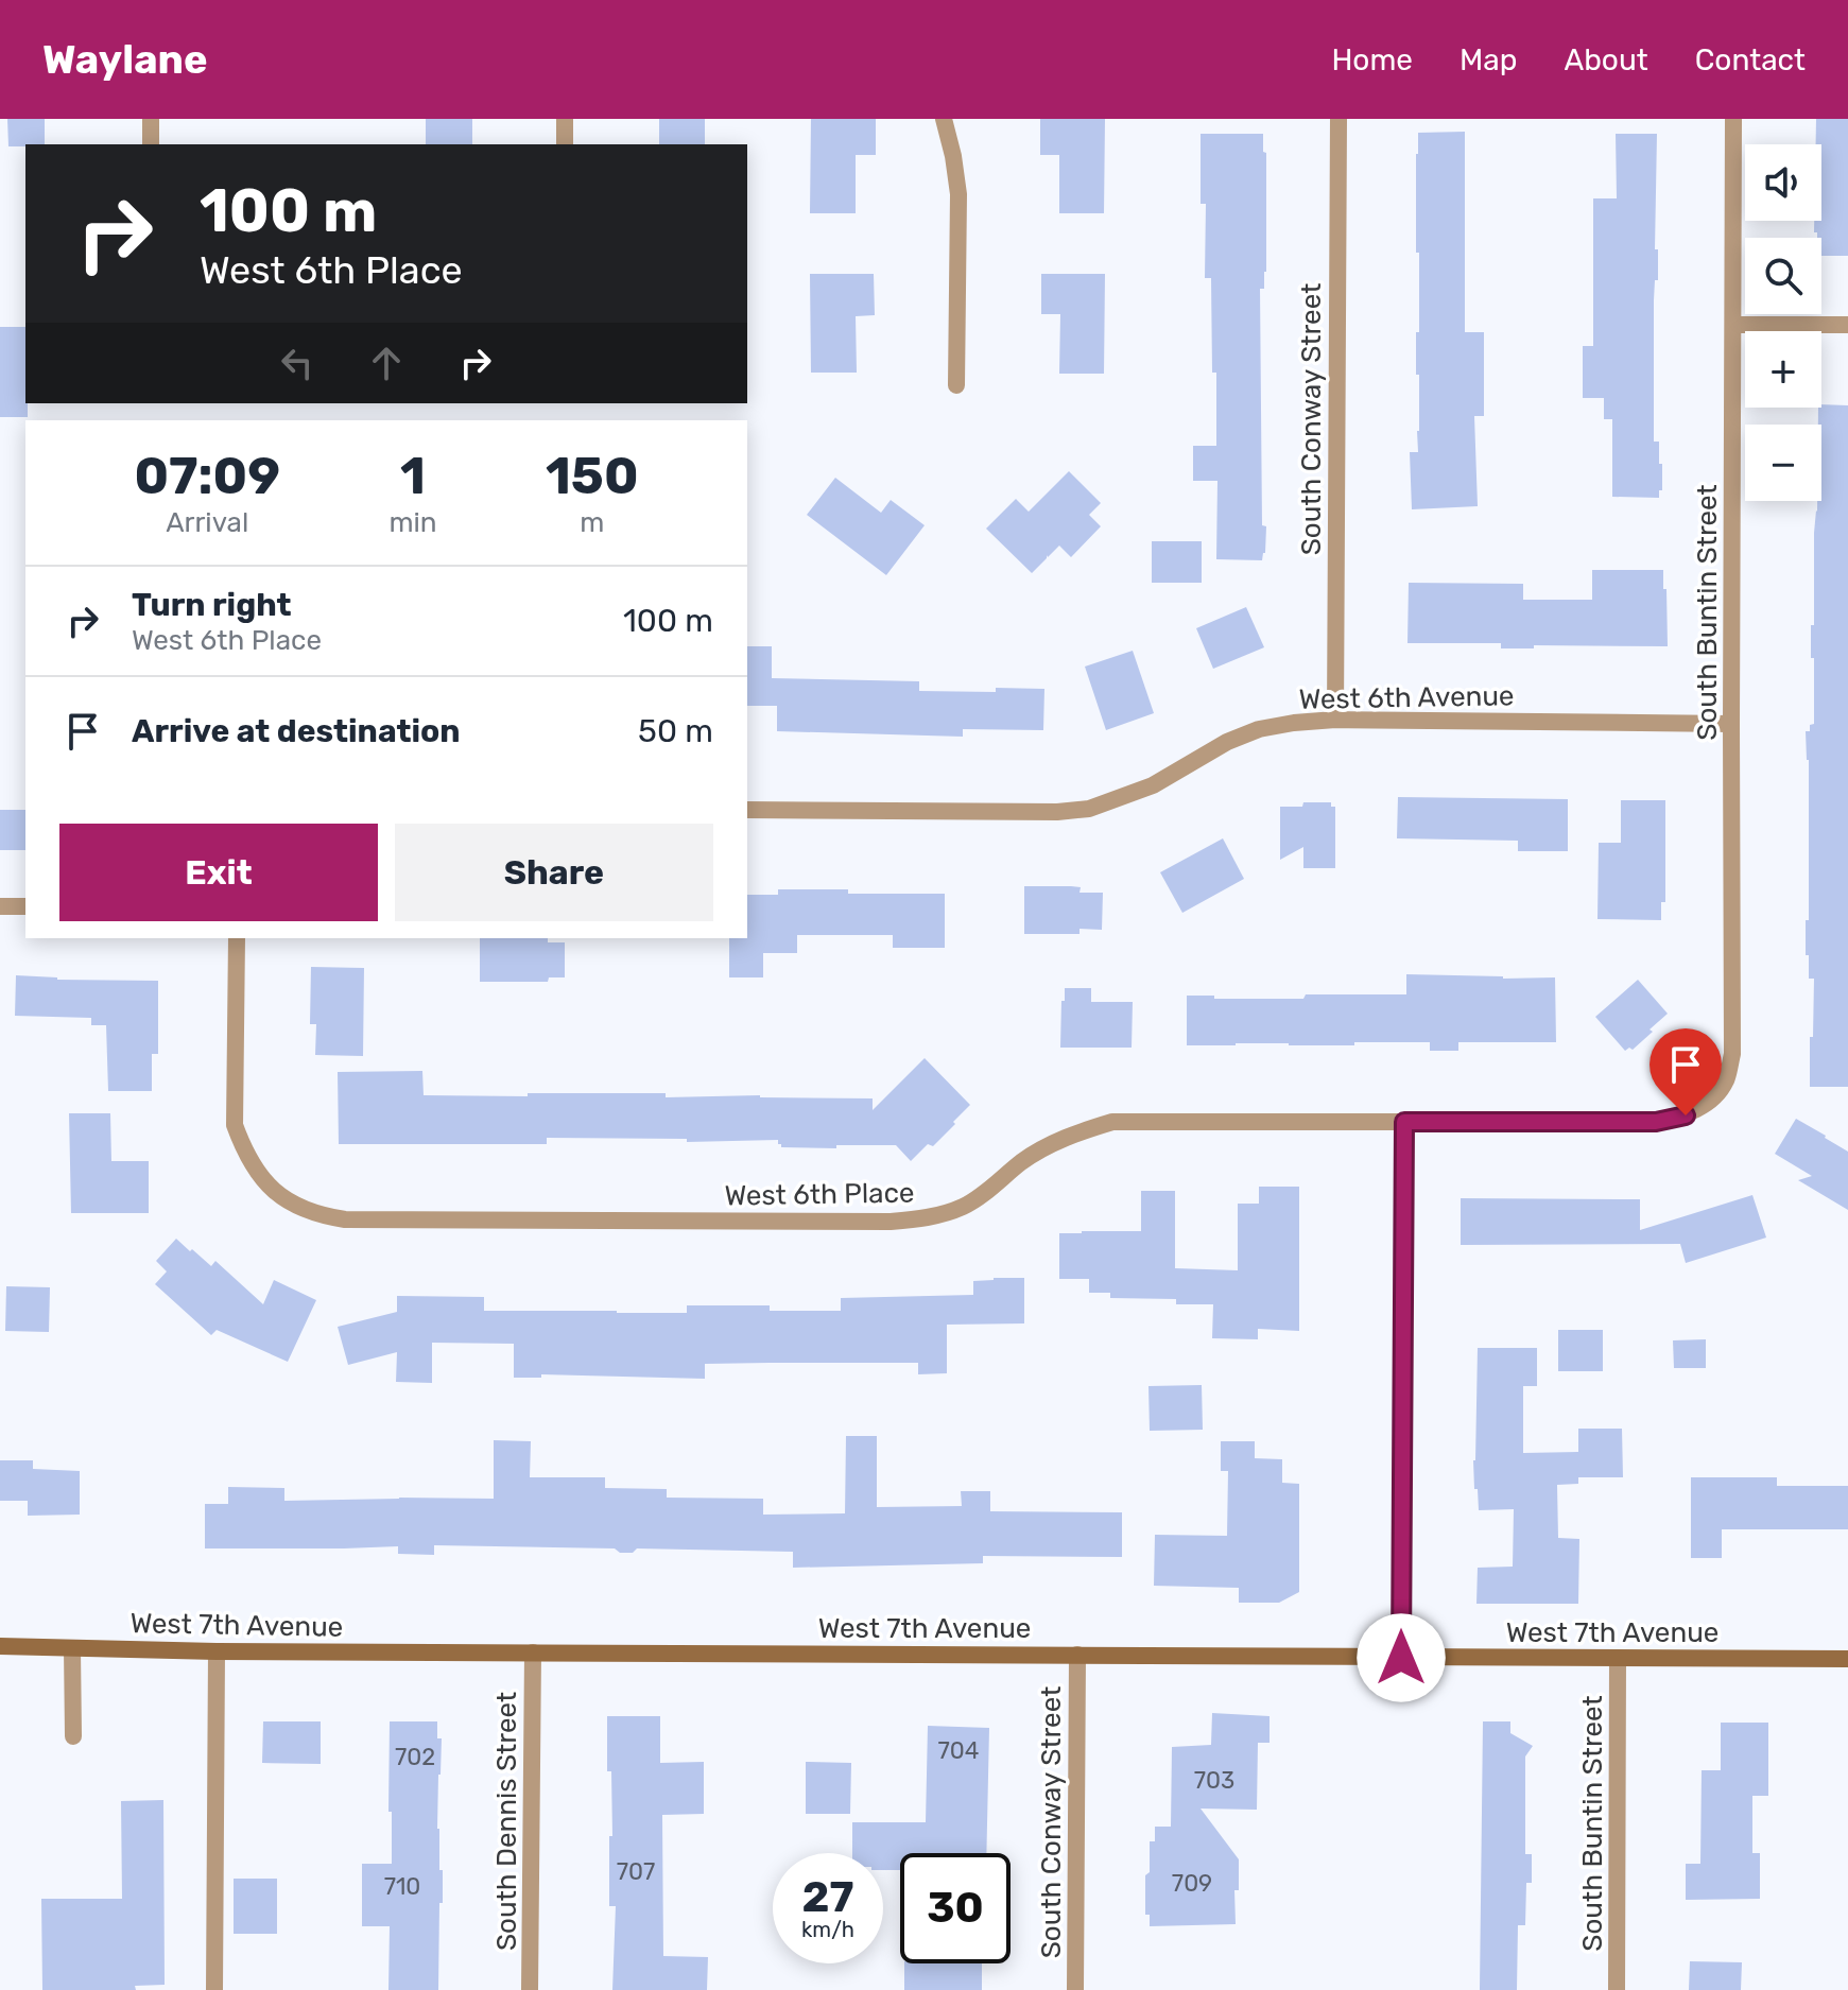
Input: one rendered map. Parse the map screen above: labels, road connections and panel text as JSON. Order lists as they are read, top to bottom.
{
  "streets": {
    "street": [
      "South Conway Street",
      "South Buntin Street",
      "West 6th Avenue",
      "West 6th Place",
      "West 7th Avenue",
      "South Dennis Street"
    ]
  },
  "crossings": [
    ["South Conway Street", "West 6th Avenue"],
    ["South Conway Street", "West 7th Avenue"],
    ["South Buntin Street", "West 6th Avenue"],
    ["South Buntin Street", "West 6th Place"],
    ["South Buntin Street", "West 7th Avenue"],
    ["West 7th Avenue", "South Dennis Street"]
  ],
  "house_numbers": [
    "704",
    "702",
    "703",
    "707",
    "709",
    "710"
  ],
  "page": {
    "header": "Waylane",
    "nav": [
      "Home",
      "Map",
      "About",
      "Contact"
    ],
    "map_buttons": ["+", "−"],
    "turn": ["100 m", "West 6th Place"],
    "eta": [
      "07:09",
      "Arrival",
      "1",
      "min",
      "150",
      "m"
    ],
    "list": [
      {
        "name": "Turn right",
        "note": "West 6th Place",
        "value": "100 m"
      },
      {
        "name": "Arrive at destination",
        "value": "50 m"
      }
    ],
    "buttons": ["Exit", "Share"],
    "speed": "27 km/h",
    "limit": "30"
  }
}
